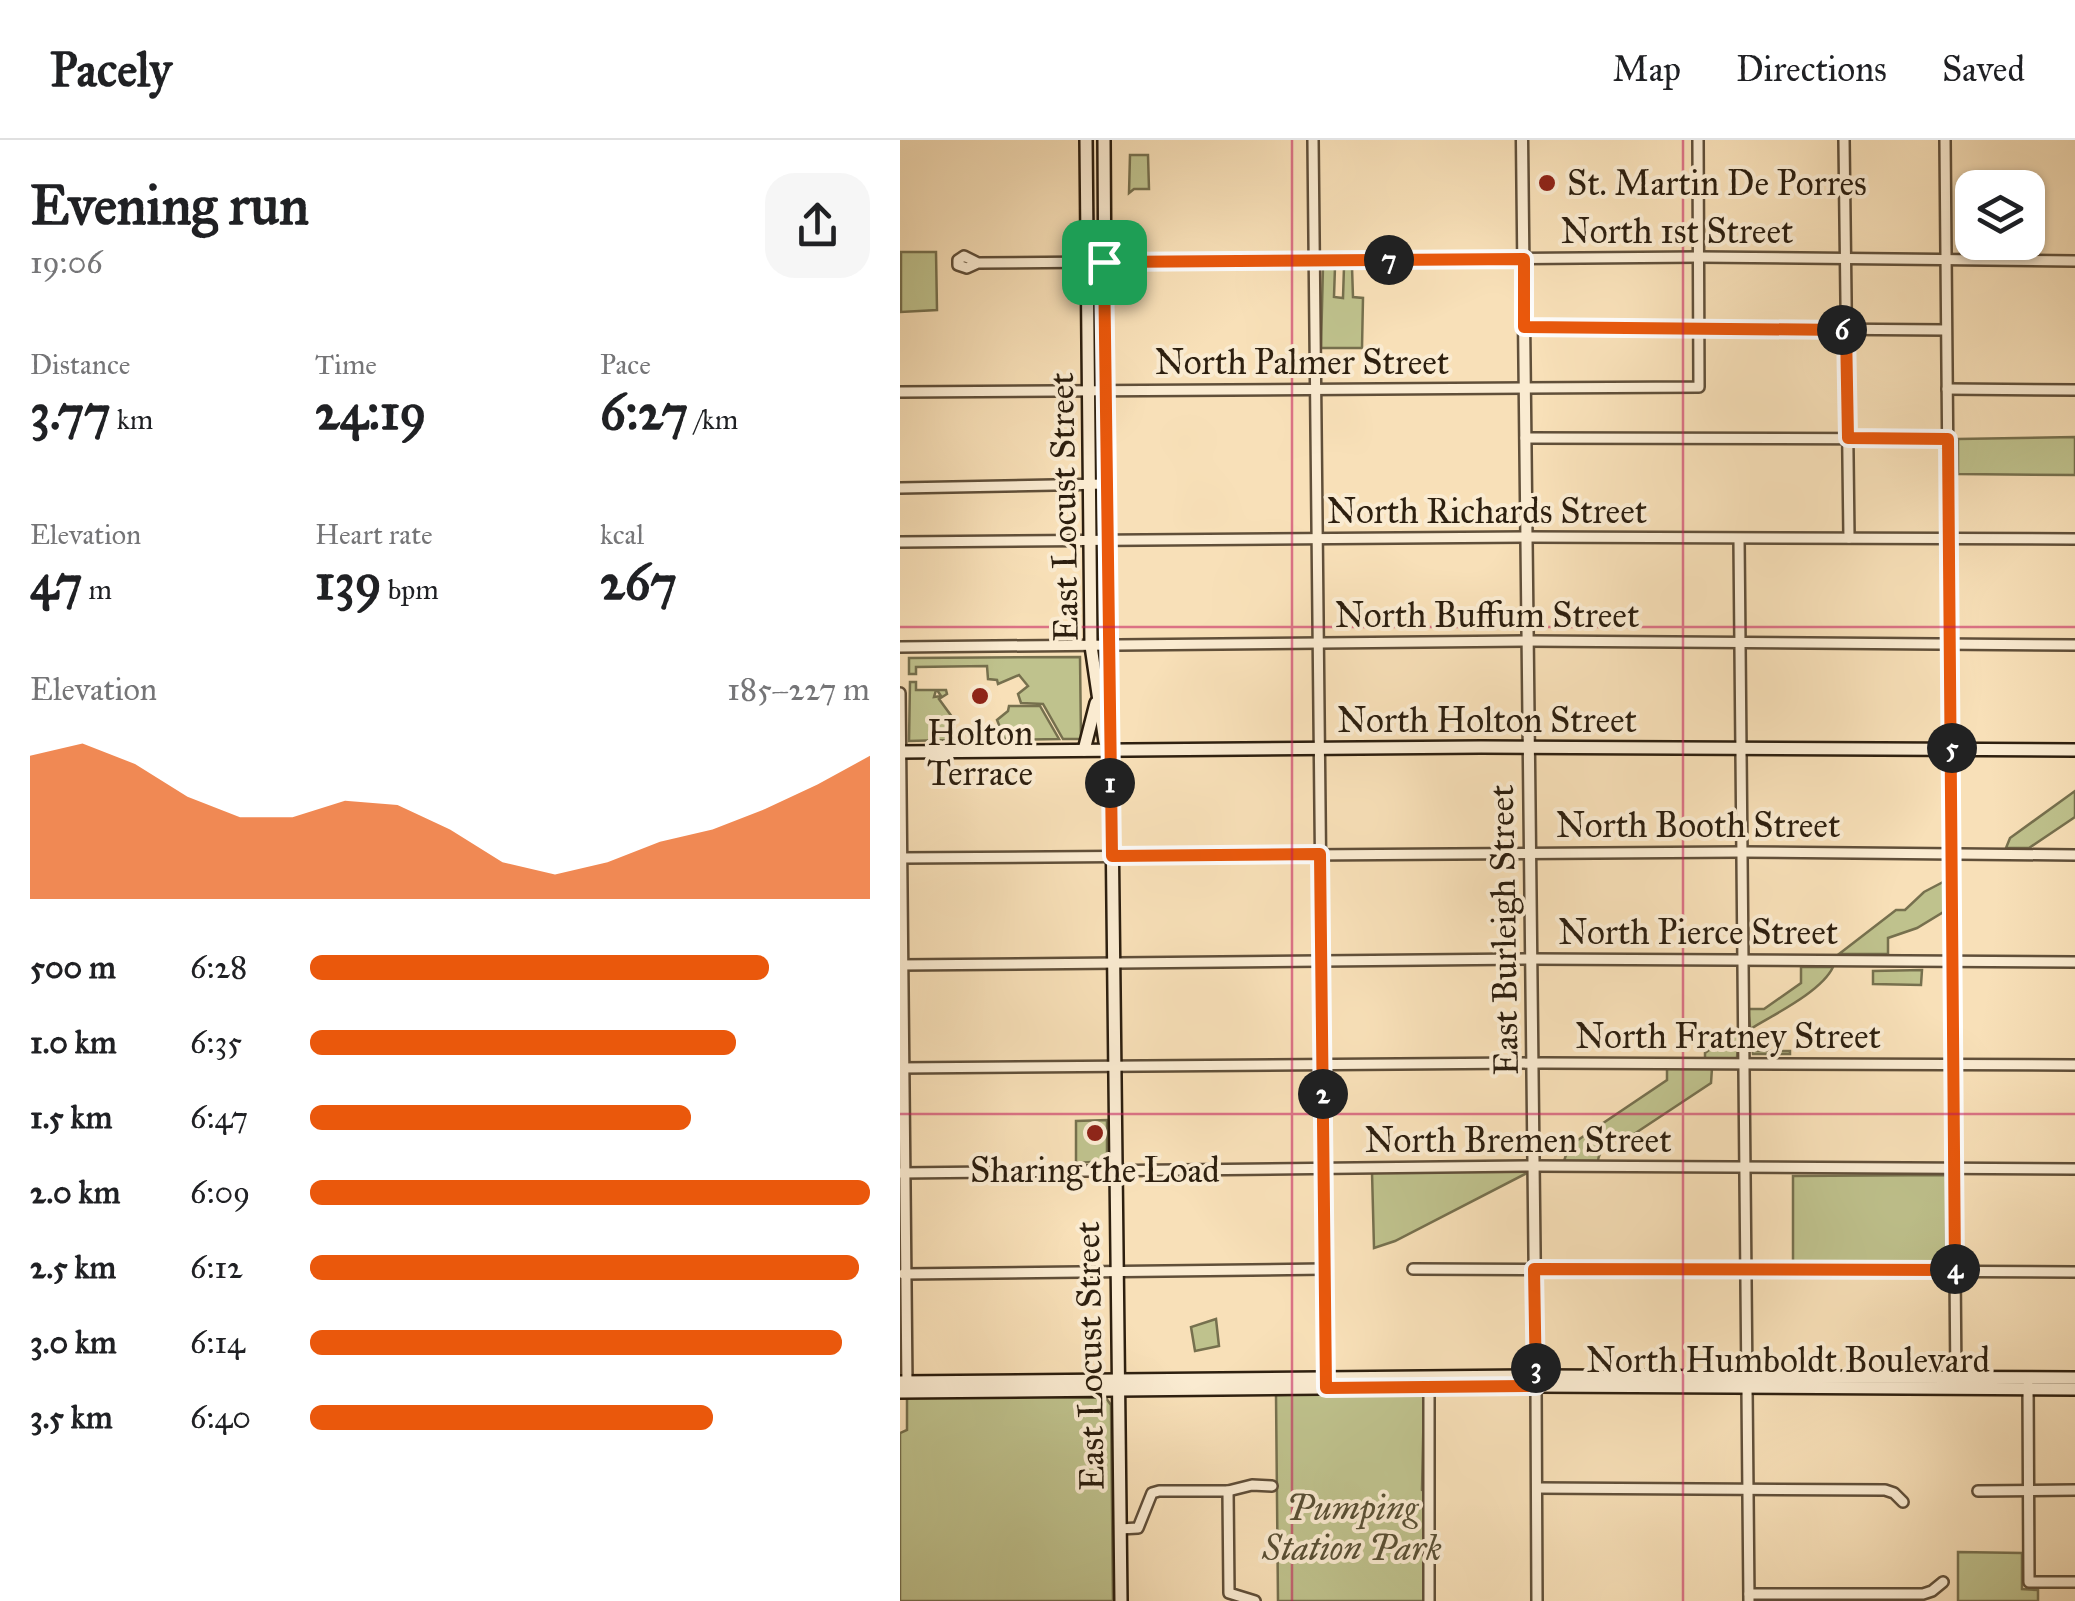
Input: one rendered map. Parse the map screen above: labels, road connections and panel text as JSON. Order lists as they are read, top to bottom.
{
  "streets": {
    "main road": ["East Locust Street", "North Holton Street", "North Humboldt Boulevard"],
    "street": [
      "North 1st Street",
      "North Palmer Street",
      "North Richards Street",
      "North Buffum Street",
      "North Booth Street",
      "East Burleigh Street",
      "North Pierce Street",
      "North Fratney Street",
      "North Bremen Street"
    ]
  },
  "crossings": [
    ["North 1st Street", "East Locust Street"],
    ["North 1st Street", "East Burleigh Street"],
    ["North Palmer Street", "East Locust Street"],
    ["North Palmer Street", "East Burleigh Street"],
    ["East Locust Street", "North Richards Street"],
    ["East Locust Street", "North Buffum Street"],
    ["East Locust Street", "North Holton Street"],
    ["East Locust Street", "North Booth Street"],
    ["East Locust Street", "North Pierce Street"],
    ["East Locust Street", "North Fratney Street"],
    ["East Locust Street", "North Bremen Street"],
    ["East Locust Street", "North Humboldt Boulevard"],
    ["North Richards Street", "East Burleigh Street"],
    ["North Buffum Street", "East Burleigh Street"],
    ["North Holton Street", "East Burleigh Street"],
    ["North Booth Street", "East Burleigh Street"],
    ["East Burleigh Street", "North Pierce Street"],
    ["East Burleigh Street", "North Fratney Street"],
    ["East Burleigh Street", "North Bremen Street"],
    ["East Burleigh Street", "North Humboldt Boulevard"]
  ],
  "parks": ["Pumping Station Park"],
  "places": ["St. Martin De Porres", "Holton Terrace", "Sharing the Load"],
  "page": {
    "header": "Pacely",
    "nav": ["Map", "Directions", "Saved"],
    "heading": ["Evening run", "19:06"],
    "pins": [
      "7",
      "6",
      "5",
      "1",
      "2",
      "4",
      "3"
    ],
    "stats": [
      ["Distance", "3.77 km"],
      ["Time", "24:19"],
      ["Pace", "6:27 /km"],
      ["Elevation", "47 m"],
      ["Heart rate", "139 bpm"],
      ["kcal", "267"]
    ],
    "chart": ["Elevation", "185–227 m"],
    "list": [
      {
        "name": "500 m",
        "note": "6:28"
      },
      {
        "name": "1.0 km",
        "note": "6:35"
      },
      {
        "name": "1.5 km",
        "note": "6:47"
      },
      {
        "name": "2.0 km",
        "note": "6:09"
      },
      {
        "name": "2.5 km",
        "note": "6:12"
      },
      {
        "name": "3.0 km",
        "note": "6:14"
      },
      {
        "name": "3.5 km",
        "note": "6:40"
      }
    ]
  }
}
